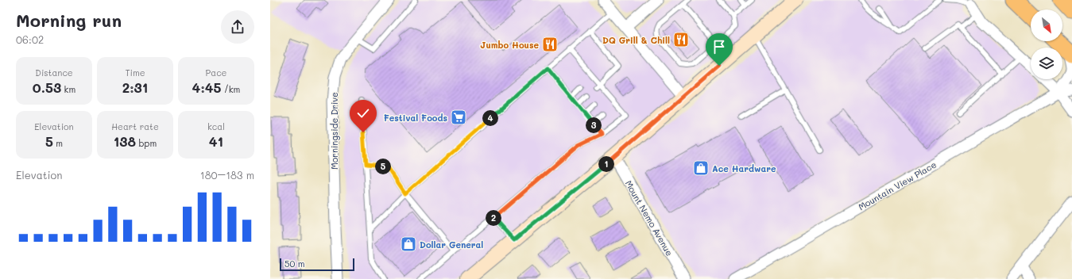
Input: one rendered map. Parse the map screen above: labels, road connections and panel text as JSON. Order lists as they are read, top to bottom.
{
  "streets": {
    "street": ["Morningside Drive", "Mountain View Place", "Mount Nemo Avenue"]
  },
  "places": {
    "restaurant": ["DQ Grill & Chill", "Jumbo House"],
    "supermarket": ["Festival Foods"],
    "shop": ["Ace Hardware", "Dollar General"]
  },
  "scale_bar": "50 m",
  "north": "bottom right",
  "page": {
    "heading": ["Morning run", "06:02"],
    "stats": [
      ["Distance", "0.53 km"],
      ["Time", "2:31"],
      ["Pace", "4:45 /km"],
      ["Elevation", "5 m"],
      ["Heart rate", "138 bpm"],
      ["kcal", "41"]
    ],
    "pins": [
      "4",
      "3",
      "1",
      "5",
      "2"
    ],
    "chart": ["Elevation", "180–183 m"],
    "scale": "50 m"
  }
}
